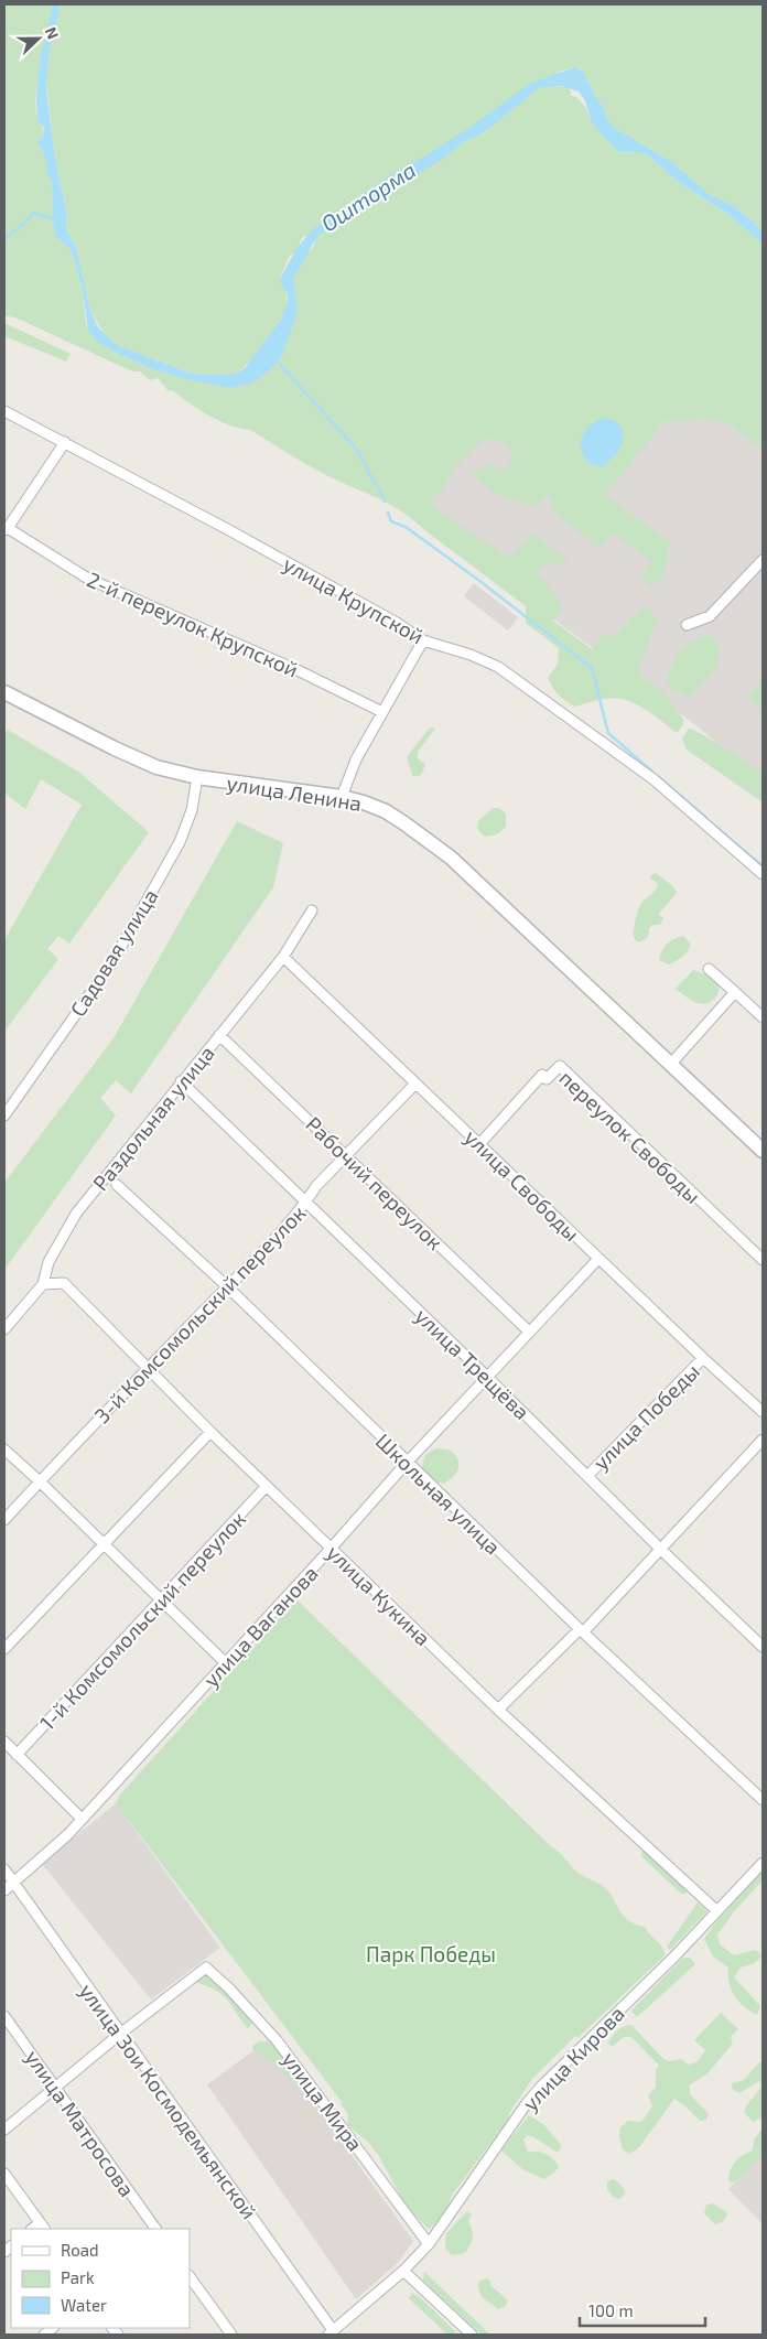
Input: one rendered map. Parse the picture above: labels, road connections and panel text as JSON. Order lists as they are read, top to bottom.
{
  "streets": {
    "street": [
      "улица Крупской",
      "2-й переулок Крупской",
      "улица Ленина",
      "Садовая улица",
      "Раздольная улица",
      "переулок Свободы",
      "Рабочий переулок",
      "улица Свободы",
      "3-й Комсомольский переулок",
      "улица Трещёва",
      "улица Победы",
      "Школьная улица",
      "улица Кукина",
      "1-й Комсомольский переулок",
      "улица Ваганова",
      "улица Кирова",
      "улица Зои Космодемьянской",
      "улица Мира",
      "улица Матросова"
    ]
  },
  "crossings": [
    ["улица Крупской", "2-й переулок Крупской"],
    ["улица Ленина", "Садовая улица"],
    ["Раздольная улица", "Рабочий переулок"],
    ["Раздольная улица", "улица Свободы"],
    ["Раздольная улица", "улица Трещёва"],
    ["Раздольная улица", "улица Кукина"],
    ["переулок Свободы", "улица Свободы"],
    ["Рабочий переулок", "3-й Комсомольский переулок"],
    ["Рабочий переулок", "улица Ваганова"],
    ["улица Свободы", "3-й Комсомольский переулок"],
    ["улица Свободы", "улица Победы"],
    ["улица Свободы", "улица Ваганова"],
    ["3-й Комсомольский переулок", "улица Трещёва"],
    ["3-й Комсомольский переулок", "Школьная улица"],
    ["3-й Комсомольский переулок", "улица Кукина"],
    ["улица Трещёва", "улица Победы"],
    ["улица Трещёва", "улица Ваганова"],
    ["Школьная улица", "улица Ваганова"],
    ["улица Кукина", "1-й Комсомольский переулок"],
    ["улица Кукина", "улица Ваганова"],
    ["улица Кукина", "улица Кирова"],
    ["улица Ваганова", "улица Зои Космодемьянской"],
    ["улица Кирова", "улица Зои Космодемьянской"],
    ["улица Кирова", "улица Мира"],
    ["улица Зои Космодемьянской", "улица Мира"]
  ],
  "water": ["Ошторма"],
  "parks": ["Парк Победы"],
  "legend": ["Road", "Park", "Water"],
  "scale_bar": "100 m",
  "north": "right"
}
